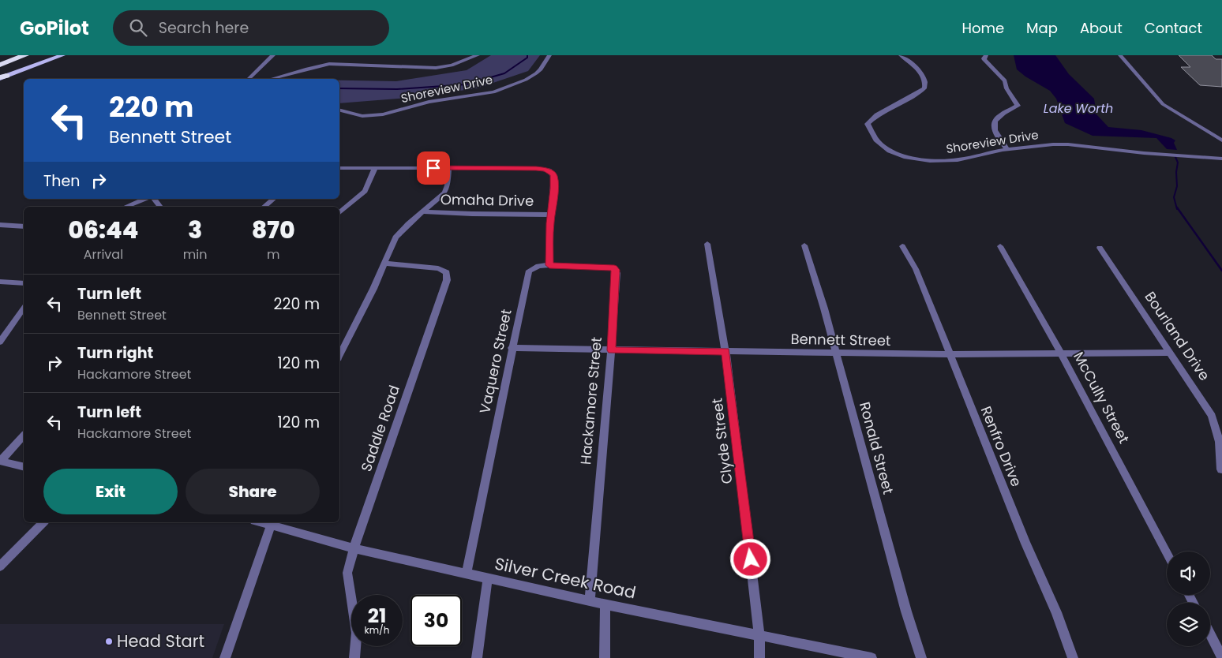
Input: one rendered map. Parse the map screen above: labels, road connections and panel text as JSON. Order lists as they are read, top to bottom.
{
  "streets": {
    "street": [
      "Shoreview Drive",
      "Omaha Drive",
      "Bourland Drive",
      "Bennett Street",
      "Vaquero Street",
      "McCully Street",
      "Hackamore Street",
      "Saddle Road",
      "Clyde Street",
      "Renfro Drive",
      "Ronald Street",
      "Silver Creek Road"
    ]
  },
  "crossings": [
    ["Bourland Drive", "Bennett Street"],
    ["Bennett Street", "Vaquero Street"],
    ["Bennett Street", "McCully Street"],
    ["Bennett Street", "Hackamore Street"],
    ["Bennett Street", "Clyde Street"],
    ["Bennett Street", "Renfro Drive"],
    ["Bennett Street", "Ronald Street"],
    ["Vaquero Street", "Hackamore Street"],
    ["Vaquero Street", "Silver Creek Road"],
    ["Hackamore Street", "Silver Creek Road"],
    ["Saddle Road", "Silver Creek Road"],
    ["Clyde Street", "Silver Creek Road"]
  ],
  "water": ["Lake Worth"],
  "places": ["Head Start"],
  "page": {
    "header": "GoPilot",
    "search": "Search here",
    "nav": [
      "Home",
      "Map",
      "About",
      "Contact"
    ],
    "turn": ["220 m", "Bennett Street"],
    "then": "Then",
    "eta": [
      "06:44",
      "Arrival",
      "3",
      "min",
      "870",
      "m"
    ],
    "list": [
      {
        "name": "Turn left",
        "note": "Bennett Street",
        "value": "220 m"
      },
      {
        "name": "Turn right",
        "note": "Hackamore Street",
        "value": "120 m"
      },
      {
        "name": "Turn left",
        "note": "Hackamore Street",
        "value": "120 m"
      }
    ],
    "buttons": ["Exit", "Share"],
    "speed": "21 km/h",
    "limit": "30"
  }
}
